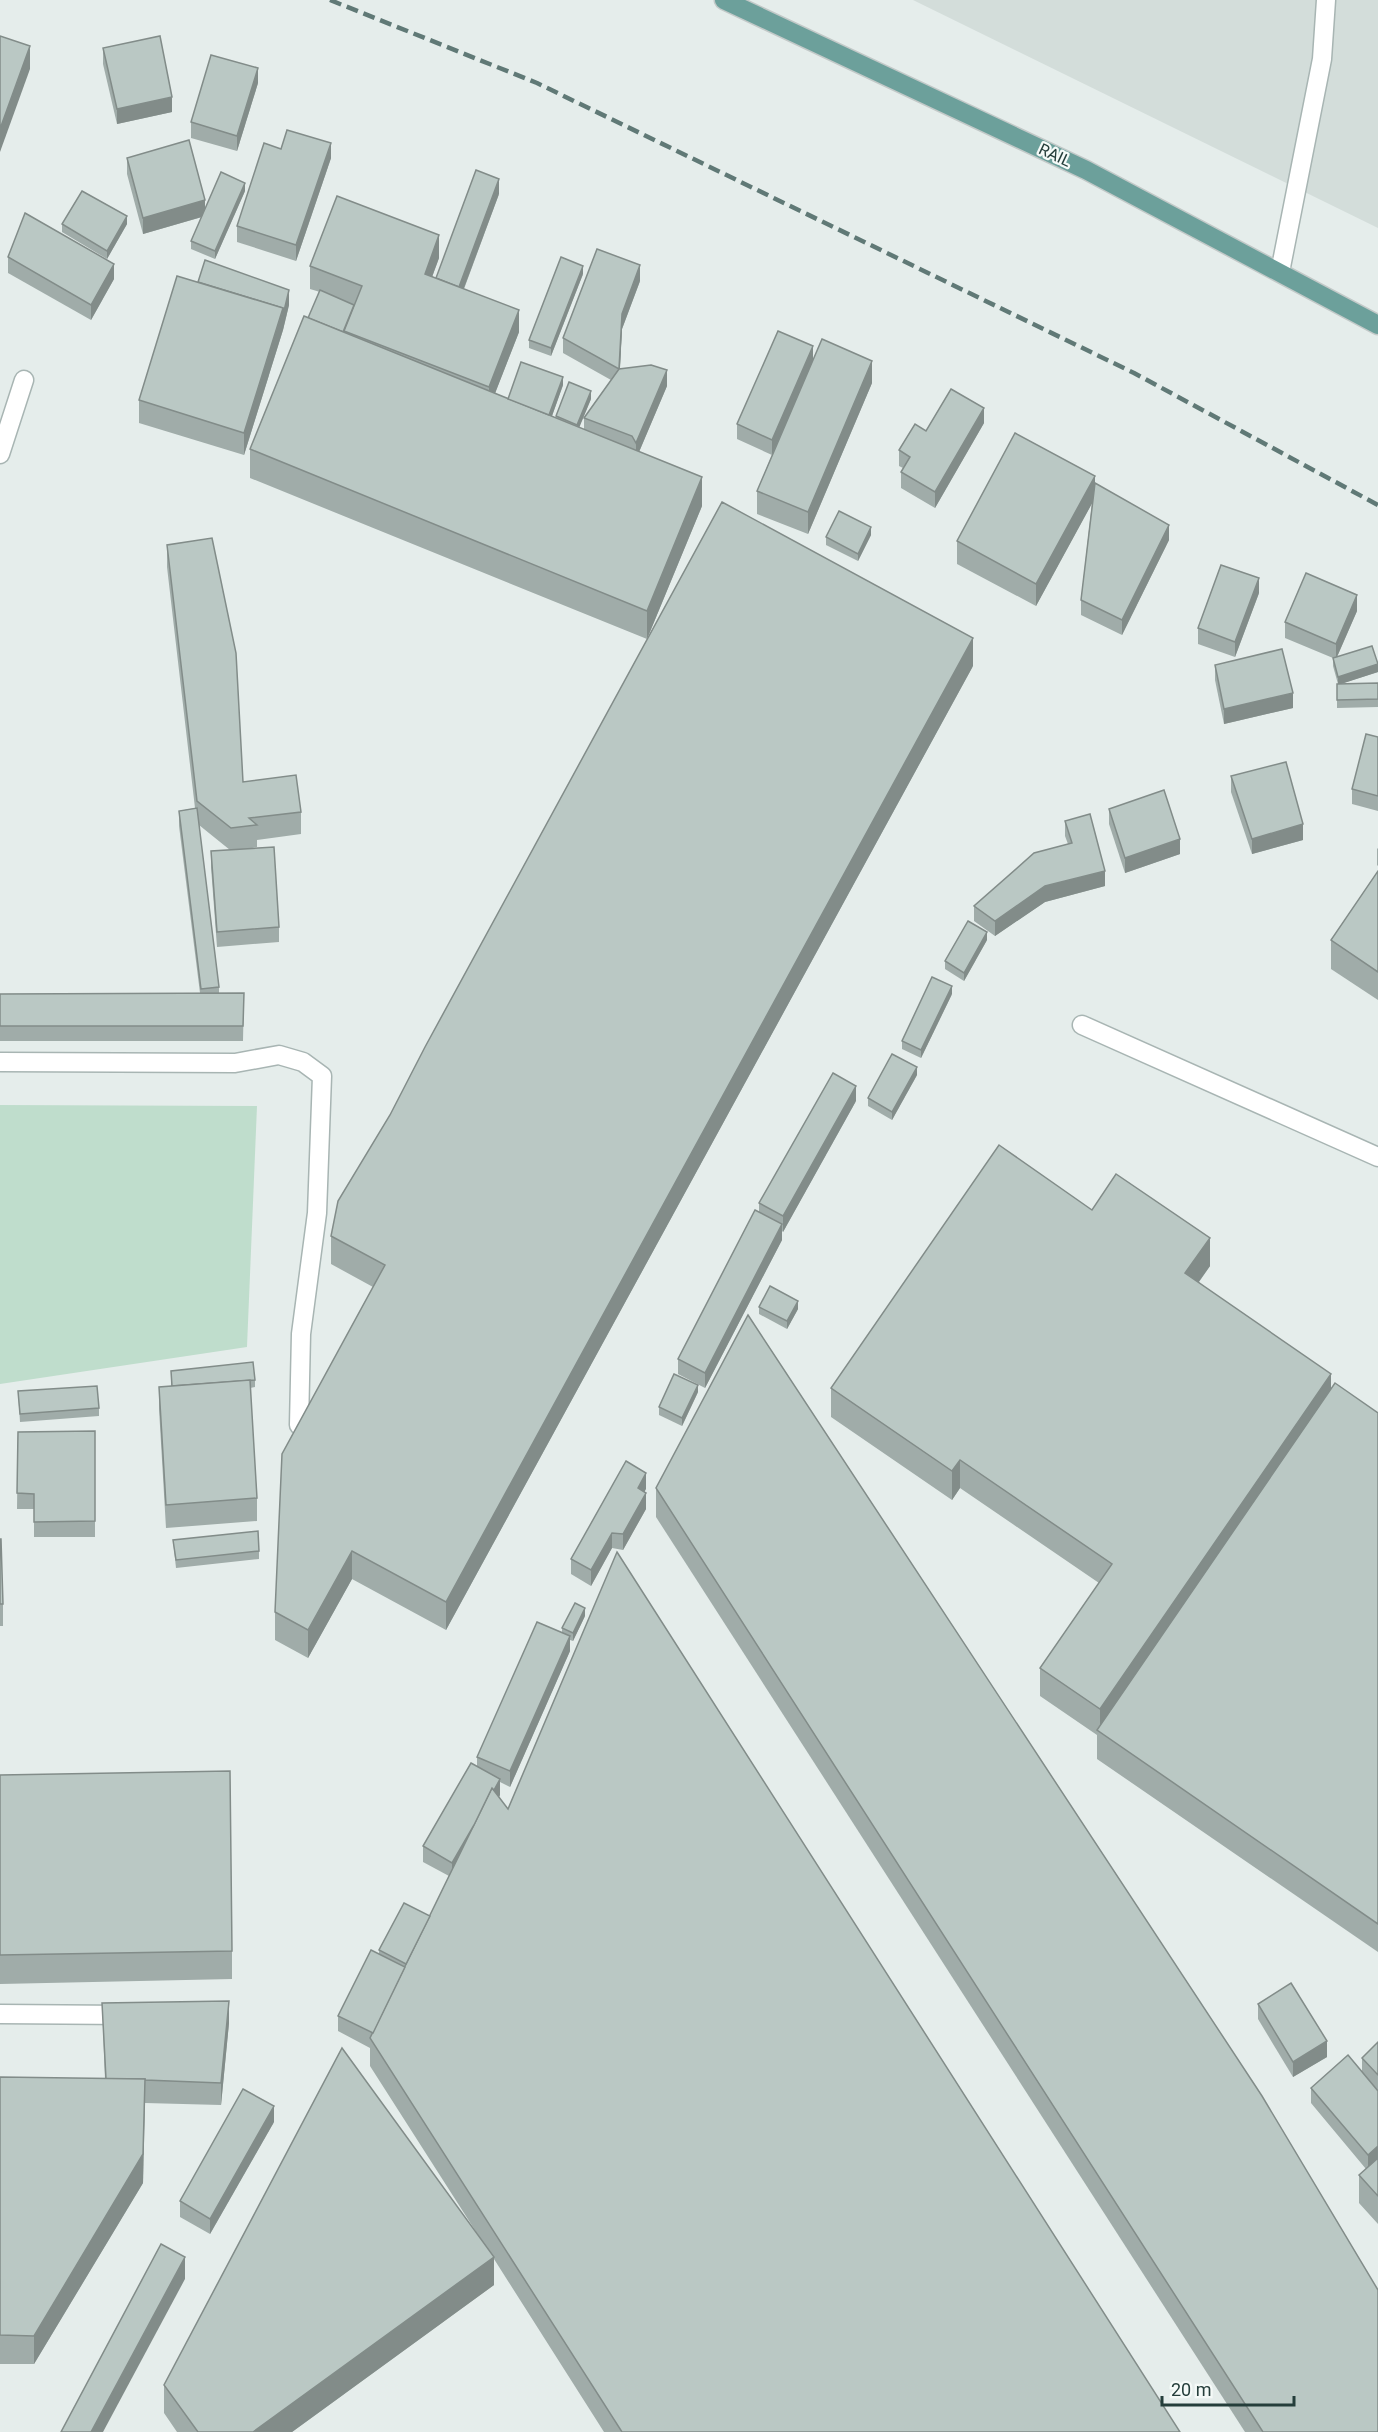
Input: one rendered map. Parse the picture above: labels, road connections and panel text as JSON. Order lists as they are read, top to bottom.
{
  "streets": {
    "main road": ["RAIL"]
  },
  "scale_bar": "20 m"
}
